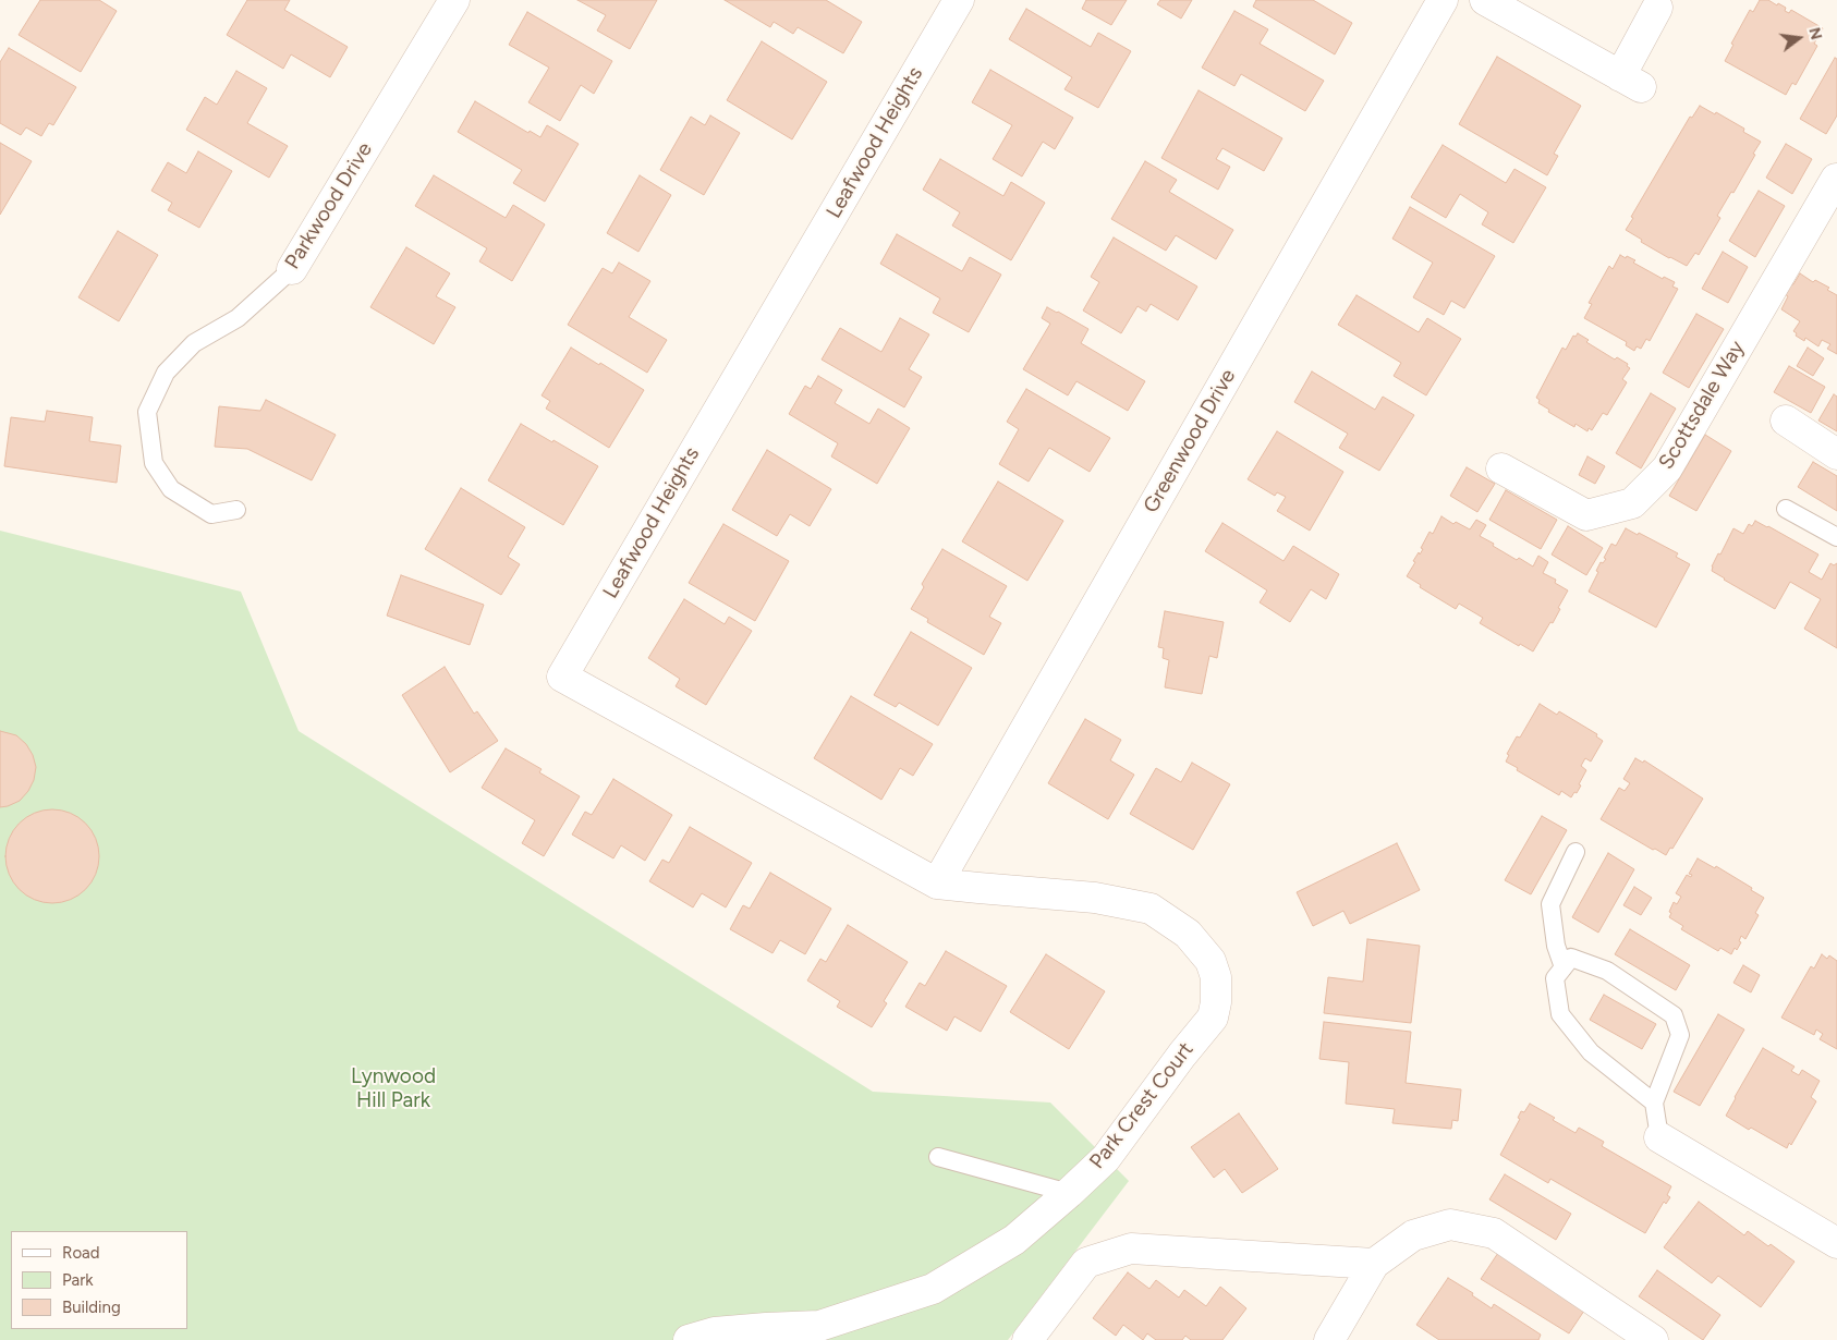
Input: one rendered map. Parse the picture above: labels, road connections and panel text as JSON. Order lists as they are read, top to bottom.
{
  "streets": {
    "street": [
      "Leafwood Heights",
      "Parkwood Drive",
      "Scottsdale Way",
      "Greenwood Drive",
      "Park Crest Court"
    ]
  },
  "crossings": [
    ["Leafwood Heights", "Greenwood Drive"],
    ["Leafwood Heights", "Park Crest Court"],
    ["Greenwood Drive", "Park Crest Court"]
  ],
  "parks": ["Lynwood Hill Park"],
  "legend": ["Road", "Park", "Building"],
  "north": "right"
}
